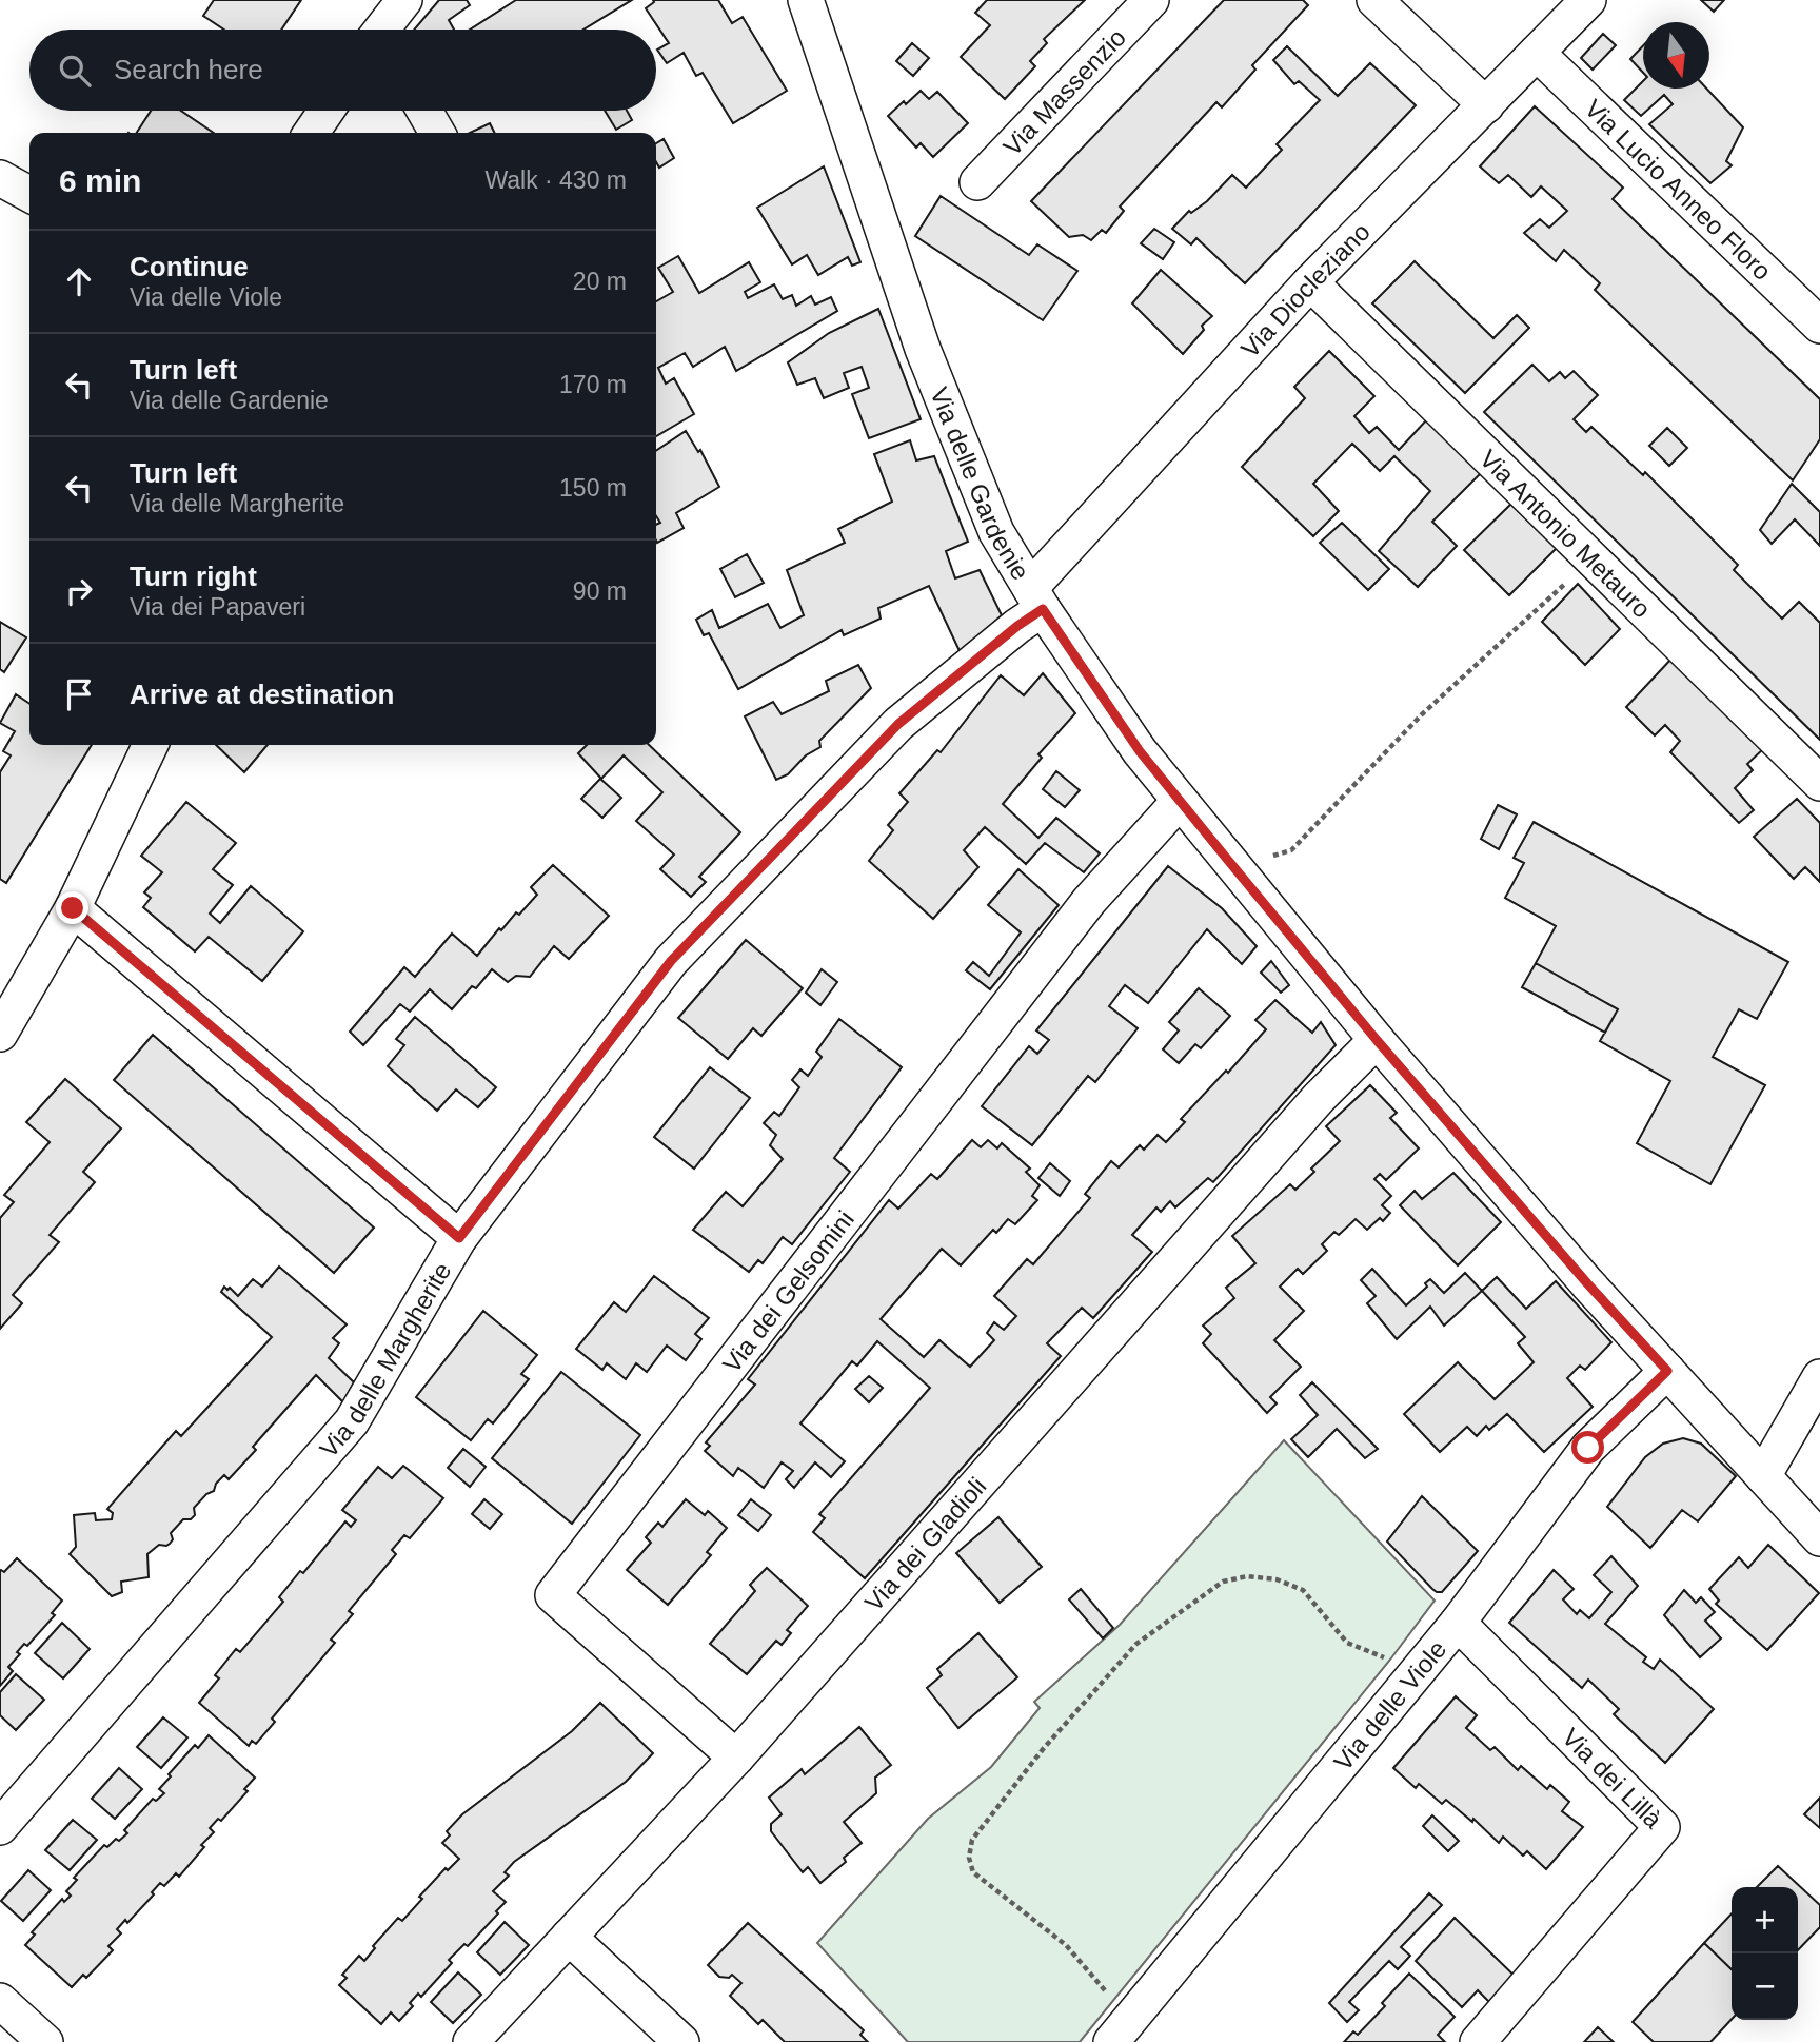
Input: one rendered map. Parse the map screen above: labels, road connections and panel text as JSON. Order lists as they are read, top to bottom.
{
  "streets": {
    "street": [
      "Via Massenzio",
      "Via Lucio Anneo Floro",
      "Via Diocleziano",
      "Via delle Gardenie",
      "Via Antonio Metauro",
      "Via dei Gelsomini",
      "Via delle Margherite",
      "Via dei Gladioli",
      "Via delle Viole",
      "Via dei Lillà"
    ]
  },
  "crossings": [
    ["Via Lucio Anneo Floro", "Via Diocleziano"],
    ["Via Diocleziano", "Via delle Gardenie"],
    ["Via Diocleziano", "Via Antonio Metauro"],
    ["Via Diocleziano", "Via delle Margherite"],
    ["Via delle Gardenie", "Via dei Gelsomini"],
    ["Via delle Gardenie", "Via delle Margherite"],
    ["Via delle Gardenie", "Via dei Gladioli"],
    ["Via delle Gardenie", "Via delle Viole"],
    ["Via dei Gelsomini", "Via dei Gladioli"],
    ["Via delle Viole", "Via dei Lillà"]
  ],
  "north": "bottom",
  "page": {
    "search": "Search here",
    "heading": ["6 min", "Walk · 430 m"],
    "list": [
      ["Continue", "Via delle Viole", "20 m"],
      ["Turn left", "Via delle Gardenie", "170 m"],
      ["Turn left", "Via delle Margherite", "150 m"],
      ["Turn right", "Via dei Papaveri", "90 m"],
      "Arrive at destination"
    ],
    "map_buttons": ["+", "−"]
  }
}
